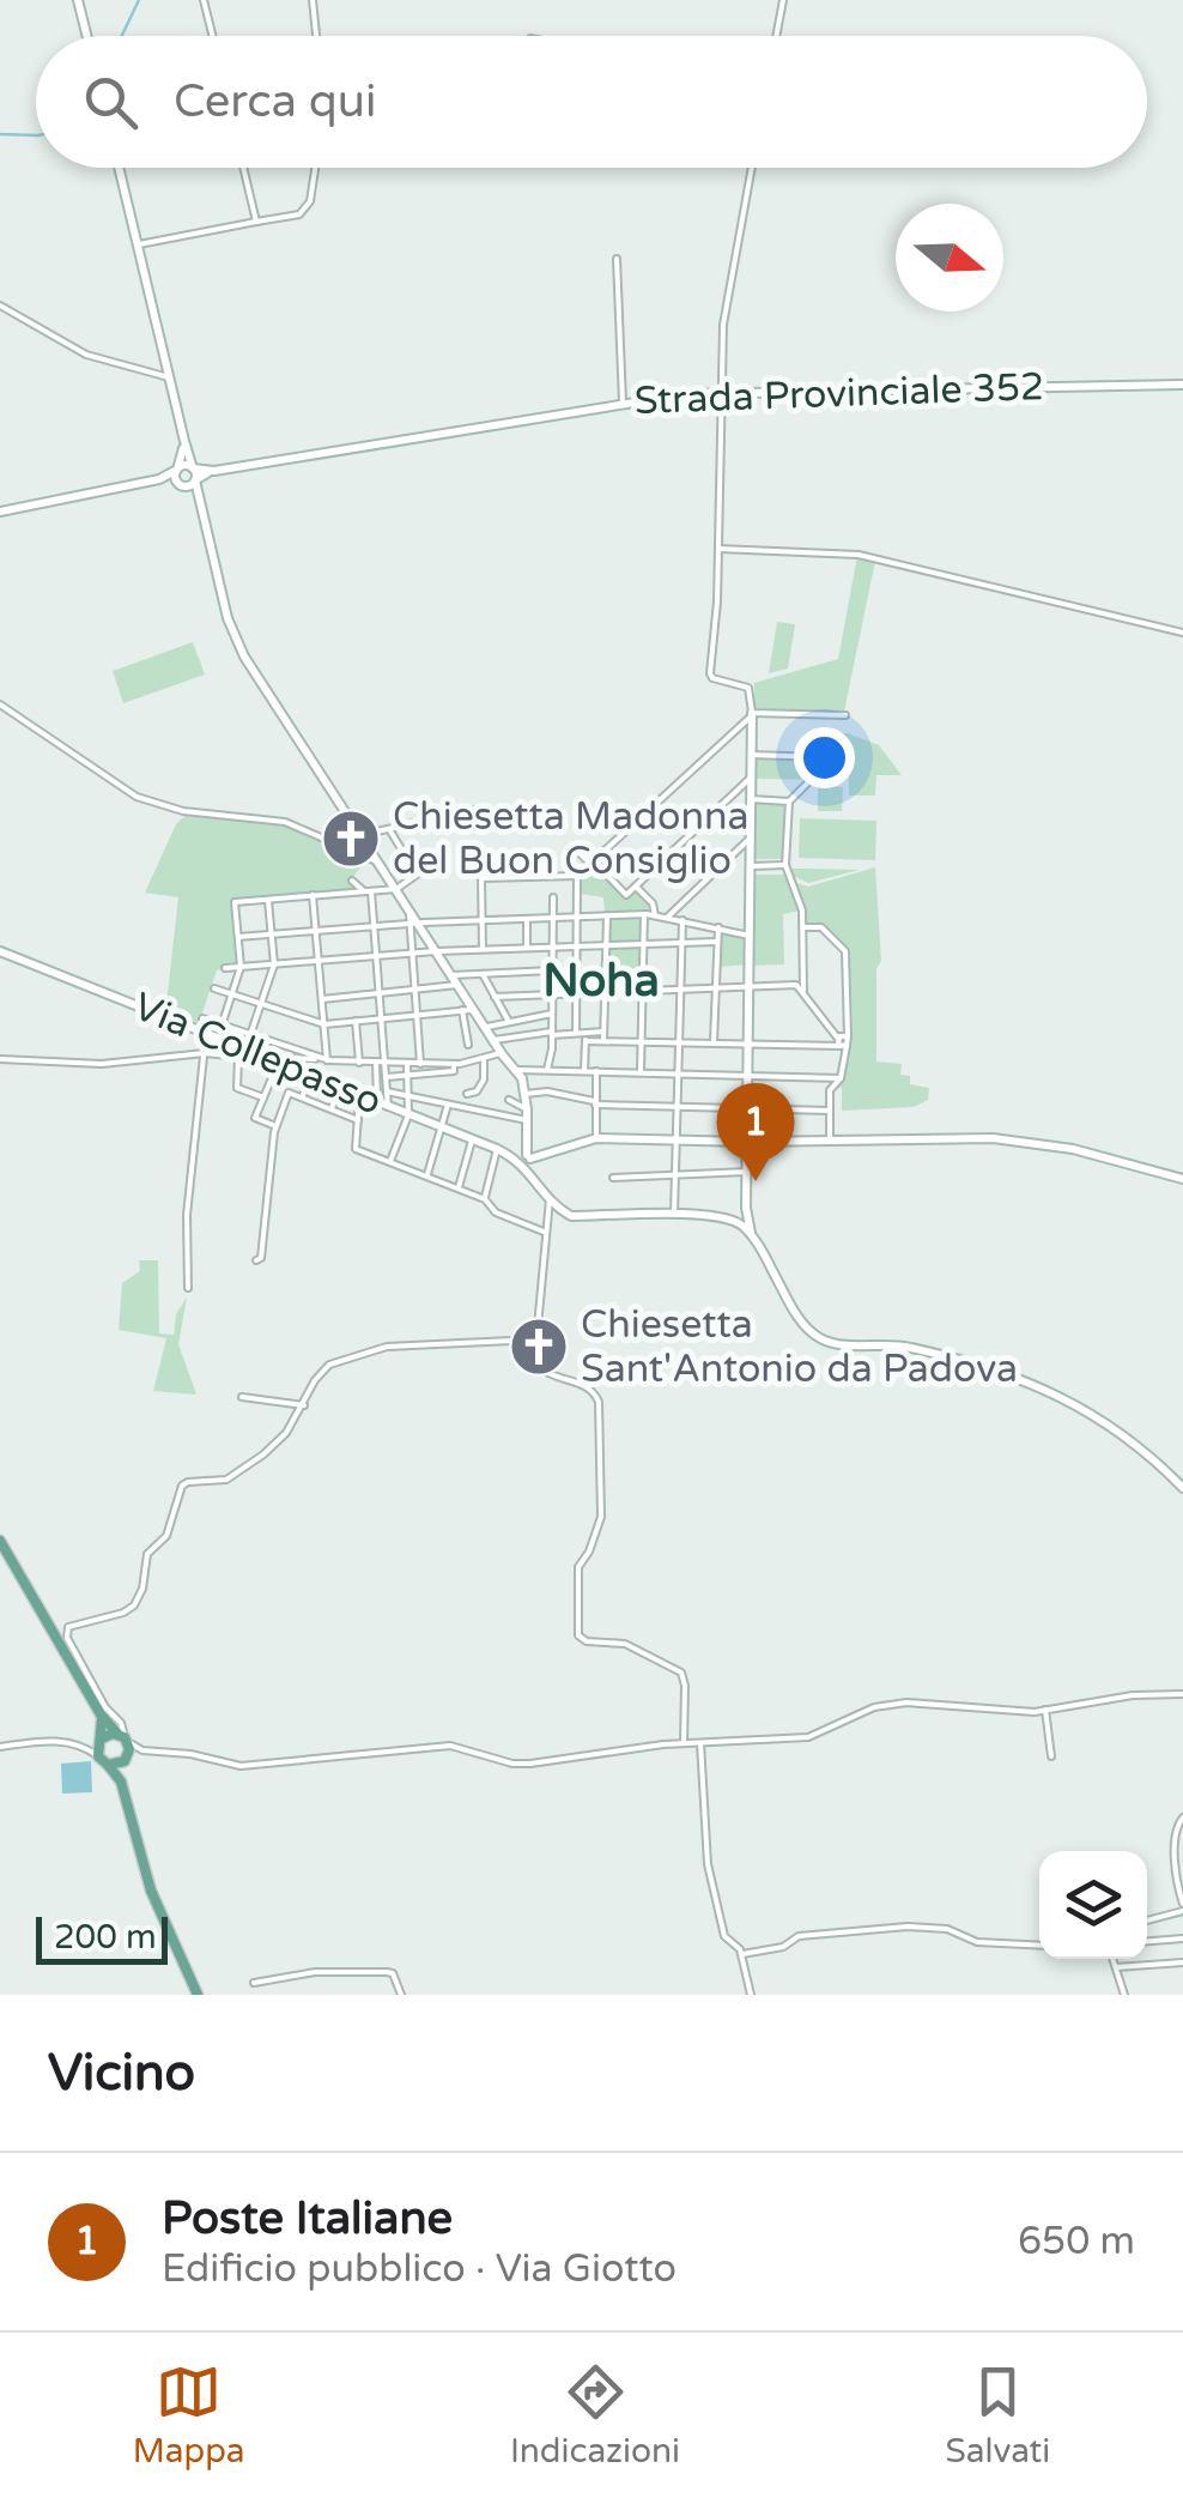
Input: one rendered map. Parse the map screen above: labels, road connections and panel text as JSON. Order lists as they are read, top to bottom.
{
  "streets": {
    "street": ["Strada Provinciale 352", "Via Collepasso"]
  },
  "districts": ["Noha"],
  "places": {
    "church": ["Chiesetta Madonna del Buon Consiglio", "Chiesetta Sant'Antonio da Padova"]
  },
  "scale_bar": "200 m",
  "north": "right",
  "page": {
    "search": "Cerca qui",
    "pins": "1",
    "scale": "200 m",
    "heading": "Vicino",
    "list": [
      {
        "mark": "1",
        "name": "Poste Italiane",
        "note": "Edificio pubblico · Via Giotto",
        "value": "650 m"
      }
    ],
    "nav": ["Mappa", "Indicazioni", "Salvati"]
  }
}
